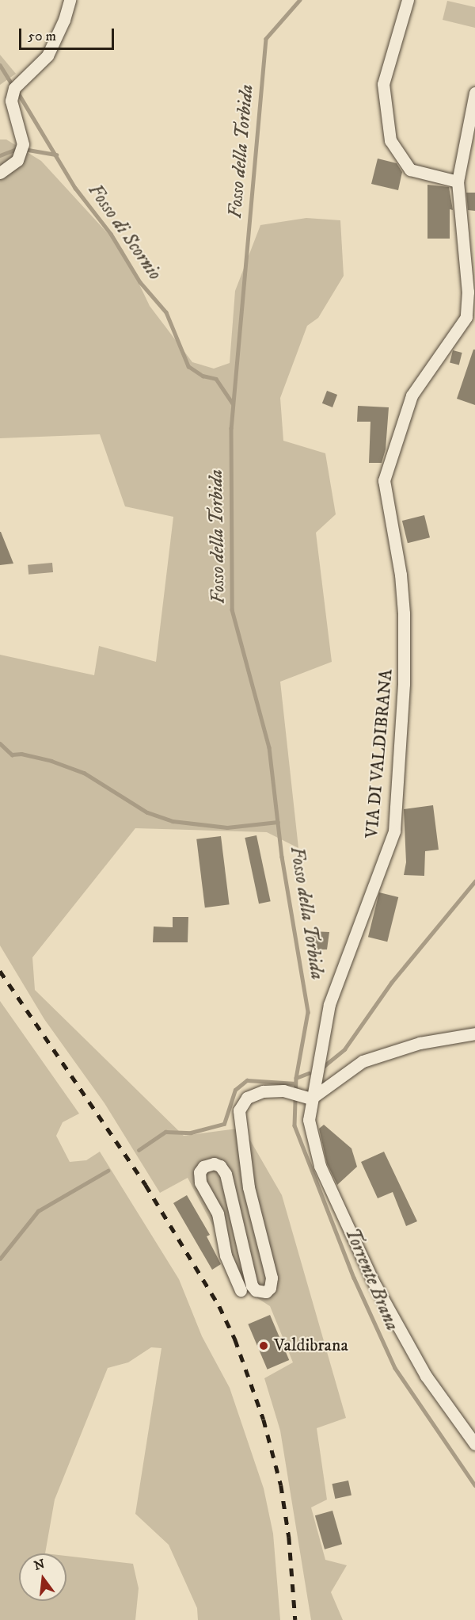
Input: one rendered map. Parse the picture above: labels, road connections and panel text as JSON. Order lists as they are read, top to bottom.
{
  "streets": {
    "street": ["VIA DI VALDIBRANA"]
  },
  "water": ["Fosso della Torbida", "Fosso di Scornio", "Torrente Brana"],
  "places": ["Valdibrana"],
  "scale_bar": "50 m",
  "north": "top"
}
